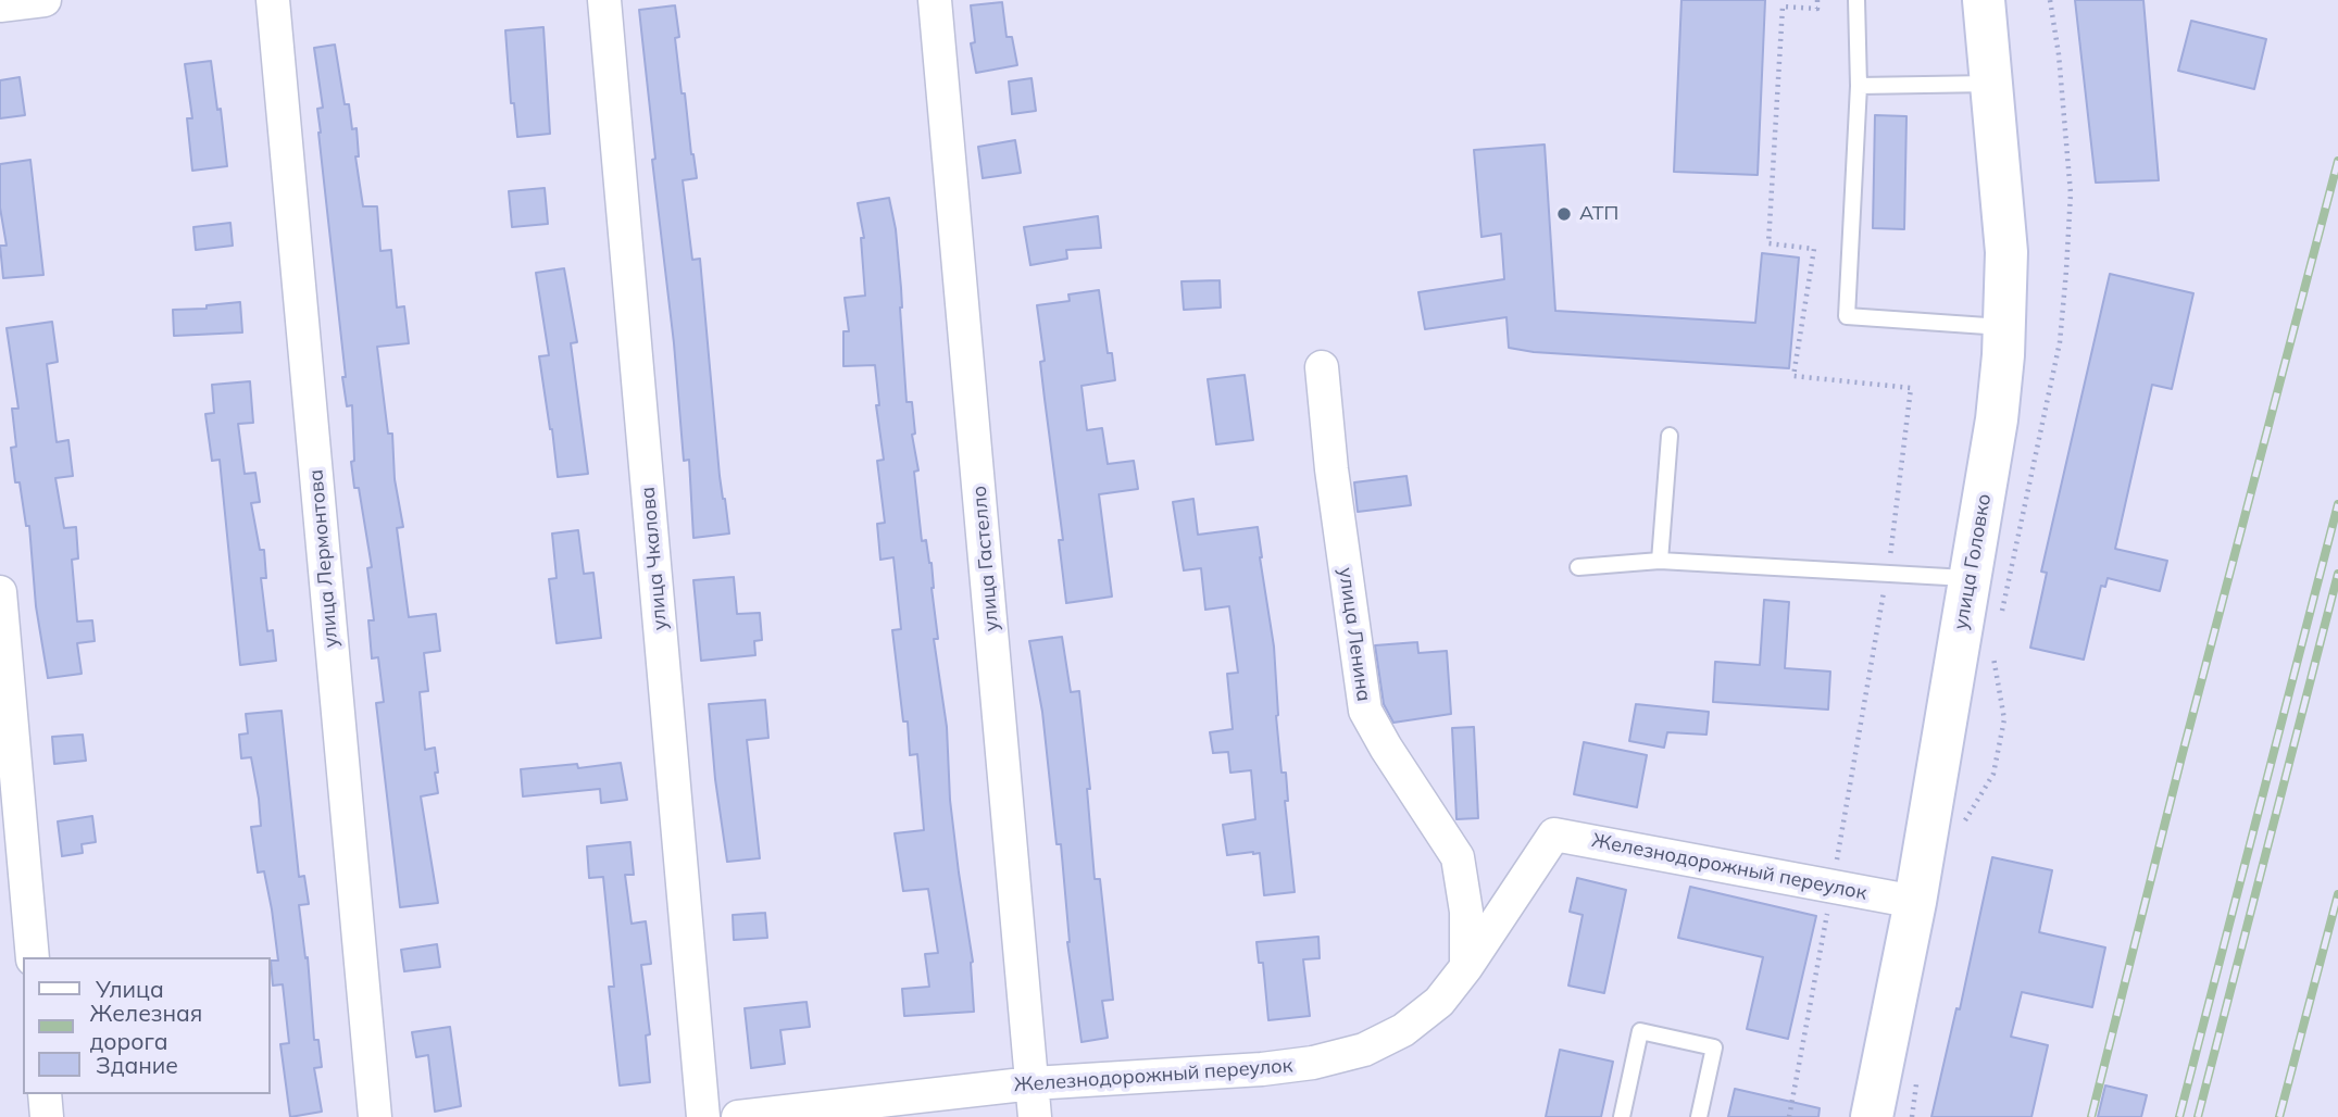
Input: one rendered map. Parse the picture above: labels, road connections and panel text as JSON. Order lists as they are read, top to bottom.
{
  "streets": {
    "main road": ["улица Головко"],
    "street": [
      "улица Лермонтова",
      "улица Чкалова",
      "улица Гастелло",
      "улица Ленина",
      "Железнодорожный переулок"
    ]
  },
  "crossings": [
    ["улица Гастелло", "Железнодорожный переулок"],
    ["улица Головко", "Железнодорожный переулок"],
    ["улица Ленина", "Железнодорожный переулок"]
  ],
  "places": ["АТП"],
  "legend": ["Улица", "Железная дорога", "Здание"]
}
